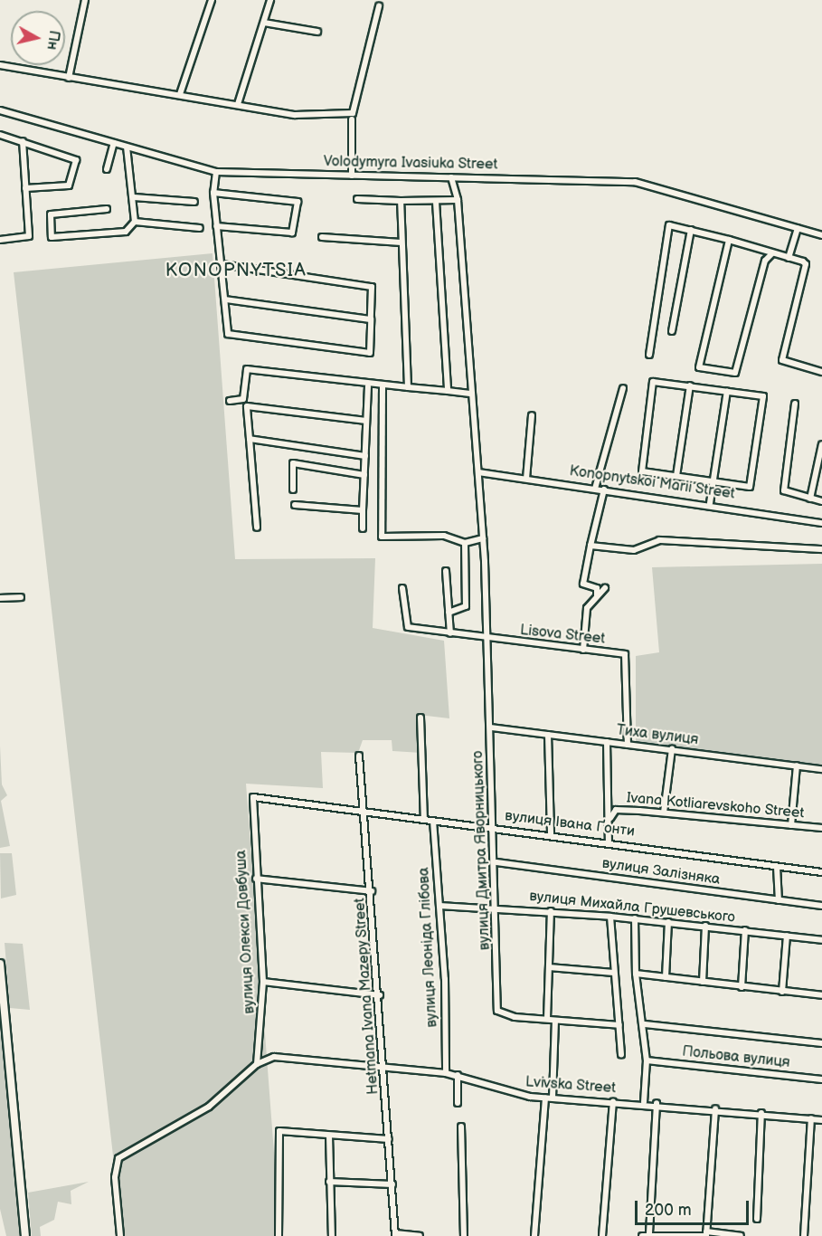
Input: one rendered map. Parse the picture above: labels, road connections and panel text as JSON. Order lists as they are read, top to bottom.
{
  "streets": {
    "street": [
      "Volodymyra Ivasiuka Street",
      "Konopnytskoi Marii Street",
      "Lisova Street",
      "Тиха вулиця",
      "Ivana Kotliarevskoho Street",
      "вулиця Івана Ґонти",
      "вулиця Дмитра Яворницького",
      "вулиця Залізняка",
      "вулиця Михайла Грушевського",
      "вулиця Олекси Довбуша",
      "вулиця Леоніда Глібова",
      "Hetmana Ivana Mazepy Street",
      "Польова вулиця",
      "Lvivska Street"
    ]
  },
  "crossings": [
    ["Volodymyra Ivasiuka Street", "вулиця Дмитра Яворницького"],
    ["Konopnytskoi Marii Street", "вулиця Дмитра Яворницького"],
    ["Lisova Street", "Тиха вулиця"],
    ["Lisova Street", "вулиця Дмитра Яворницького"],
    ["Тиха вулиця", "вулиця Дмитра Яворницького"],
    ["вулиця Івана Ґонти", "вулиця Дмитра Яворницького"],
    ["вулиця Івана Ґонти", "вулиця Олекси Довбуша"],
    ["вулиця Івана Ґонти", "вулиця Леоніда Глібова"],
    ["вулиця Івана Ґонти", "Hetmana Ivana Mazepy Street"],
    ["вулиця Дмитра Яворницького", "вулиця Залізняка"],
    ["вулиця Дмитра Яворницького", "вулиця Михайла Грушевського"],
    ["вулиця Михайла Грушевського", "вулиця Леоніда Глібова"],
    ["вулиця Олекси Довбуша", "Lvivska Street"],
    ["вулиця Леоніда Глібова", "Lvivska Street"],
    ["Hetmana Ivana Mazepy Street", "Lvivska Street"]
  ],
  "districts": ["KONOPNYTSIA"],
  "scale_bar": "200 m",
  "north": "right"
}
